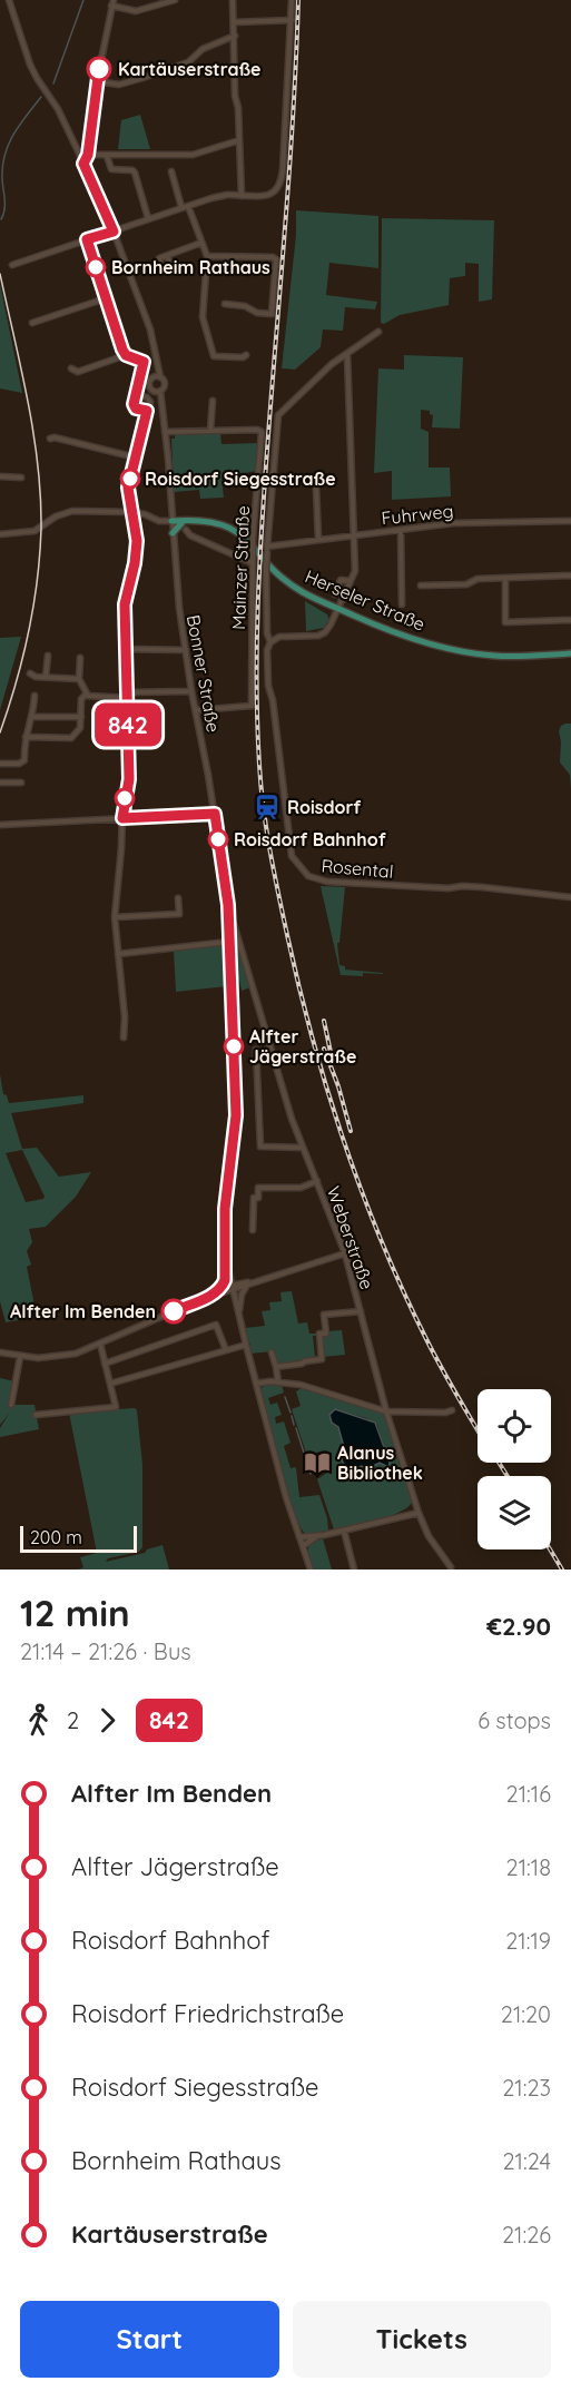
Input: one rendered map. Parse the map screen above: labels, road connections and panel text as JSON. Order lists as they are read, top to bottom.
{
  "streets": {
    "main road": ["Herseler Straße"],
    "street": [
      "Fuhrweg",
      "Mainzer Straße",
      "Bonner Straße",
      "Rosental",
      "Weberstraße"
    ]
  },
  "crossings": [
    ["Mainzer Straße", "Bonner Straße"],
    ["Herseler Straße", "Bonner Straße"],
    ["Bonner Straße", "Weberstraße"]
  ],
  "places": {
    "other": [
      "Kartäuserstraße",
      "Bornheim Rathaus",
      "Roisdorf Siegesstraße",
      "Roisdorf Bahnhof",
      "Alfter Jägerstraße",
      "Alfter Im Benden"
    ],
    "station": ["Roisdorf"],
    "library": ["Alanus Bibliothek"]
  },
  "lines": ["bus line 842"],
  "scale_bar": "200 m",
  "page": {
    "on_map": "842",
    "scale": "200 m",
    "heading": ["12 min", "21:14 – 21:26 · Bus", "€2.90"],
    "legs": ["2", "842", "6 stops"],
    "list": [
      {
        "name": "Alfter Im Benden",
        "value": "21:16"
      },
      {
        "name": "Alfter Jägerstraße",
        "value": "21:18"
      },
      {
        "name": "Roisdorf Bahnhof",
        "value": "21:19"
      },
      {
        "name": "Roisdorf Friedrichstraße",
        "value": "21:20"
      },
      {
        "name": "Roisdorf Siegesstraße",
        "value": "21:23"
      },
      {
        "name": "Bornheim Rathaus",
        "value": "21:24"
      },
      {
        "name": "Kartäuserstraße",
        "value": "21:26"
      }
    ],
    "buttons": ["Start", "Tickets"]
  }
}
